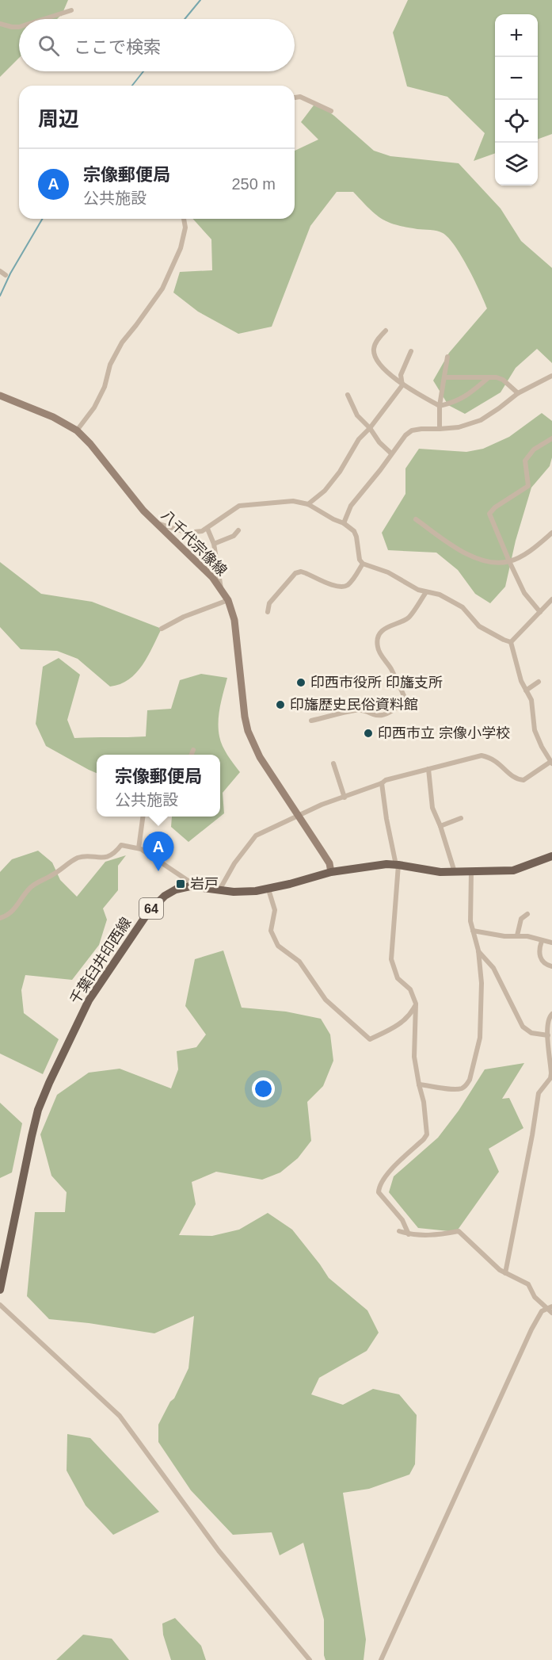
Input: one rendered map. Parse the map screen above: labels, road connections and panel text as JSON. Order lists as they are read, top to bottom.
{
  "streets": {
    "main road": ["八千代宗像線", "64", "千葉臼井印西線"]
  },
  "crossings": [
    ["八千代宗像線", "千葉臼井印西線"]
  ],
  "places": {
    "other": ["印西市役所 印旛支所", "印旛歴史民俗資料館", "印西市立 宗像小学校"],
    "transit": ["岩戸"]
  },
  "page": {
    "map_buttons": ["+", "−"],
    "search": "ここで検索",
    "heading": "周辺",
    "list": [
      {
        "mark": "A",
        "name": "宗像郵便局",
        "note": "公共施設",
        "value": "250 m"
      }
    ],
    "popup": ["宗像郵便局", "公共施設"],
    "pins": "A"
  }
}
